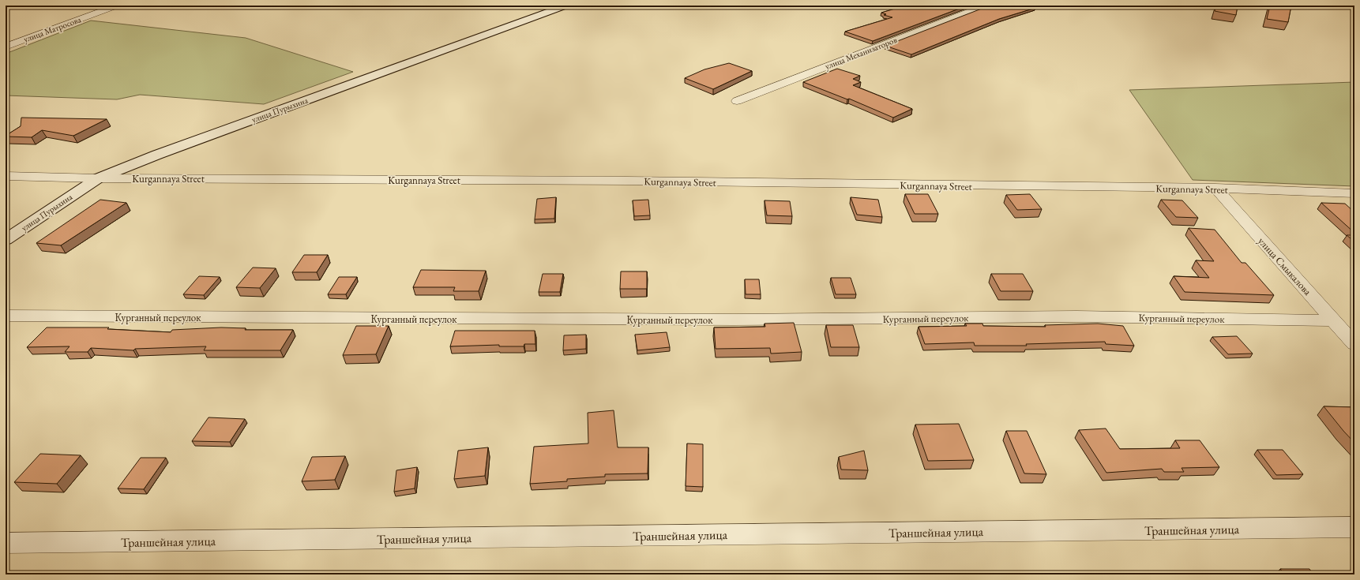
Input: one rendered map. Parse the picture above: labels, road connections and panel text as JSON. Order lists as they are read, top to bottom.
{
  "streets": {
    "street": [
      "улица Матросова",
      "улица Механизаторов",
      "улица Пурыхина",
      "Kurgannaya Street",
      "улица Смыкалова",
      "Курганный переулок",
      "Траншейная улица"
    ]
  },
  "crossings": [
    ["улица Пурыхина", "Kurgannaya Street"],
    ["Kurgannaya Street", "улица Смыкалова"],
    ["улица Смыкалова", "Курганный переулок"]
  ]
}
